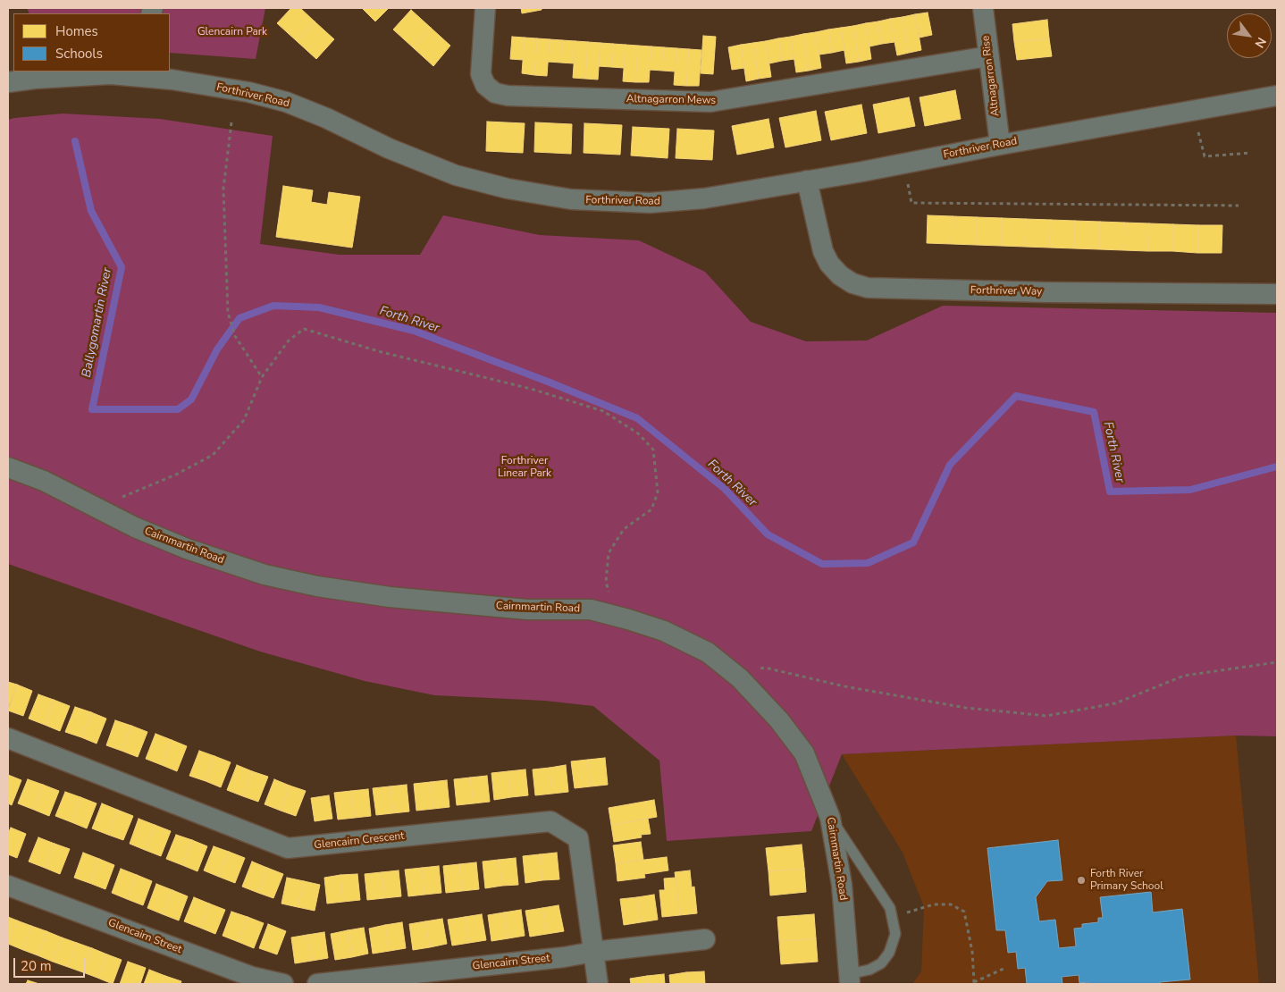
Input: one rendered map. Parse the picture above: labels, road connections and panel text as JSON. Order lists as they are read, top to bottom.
{
  "streets": {
    "street": [
      "Altnagarron Rise",
      "Forthriver Road",
      "Altnagarron Mews",
      "Forthriver Way",
      "Cairnmartin Road",
      "Glencairn Crescent",
      "Glencairn Street"
    ]
  },
  "crossings": [
    ["Altnagarron Rise", "Forthriver Road"],
    ["Altnagarron Rise", "Altnagarron Mews"],
    ["Forthriver Road", "Forthriver Way"],
    ["Glencairn Crescent", "Glencairn Street"]
  ],
  "water": ["Forth River", "Ballygomartin River"],
  "parks": ["Glencairn Park", "Forthriver Linear Park"],
  "places": ["Forth River Primary School"],
  "legend": ["Homes", "Schools"],
  "scale_bar": "20 m",
  "north": "bottom right"
}
